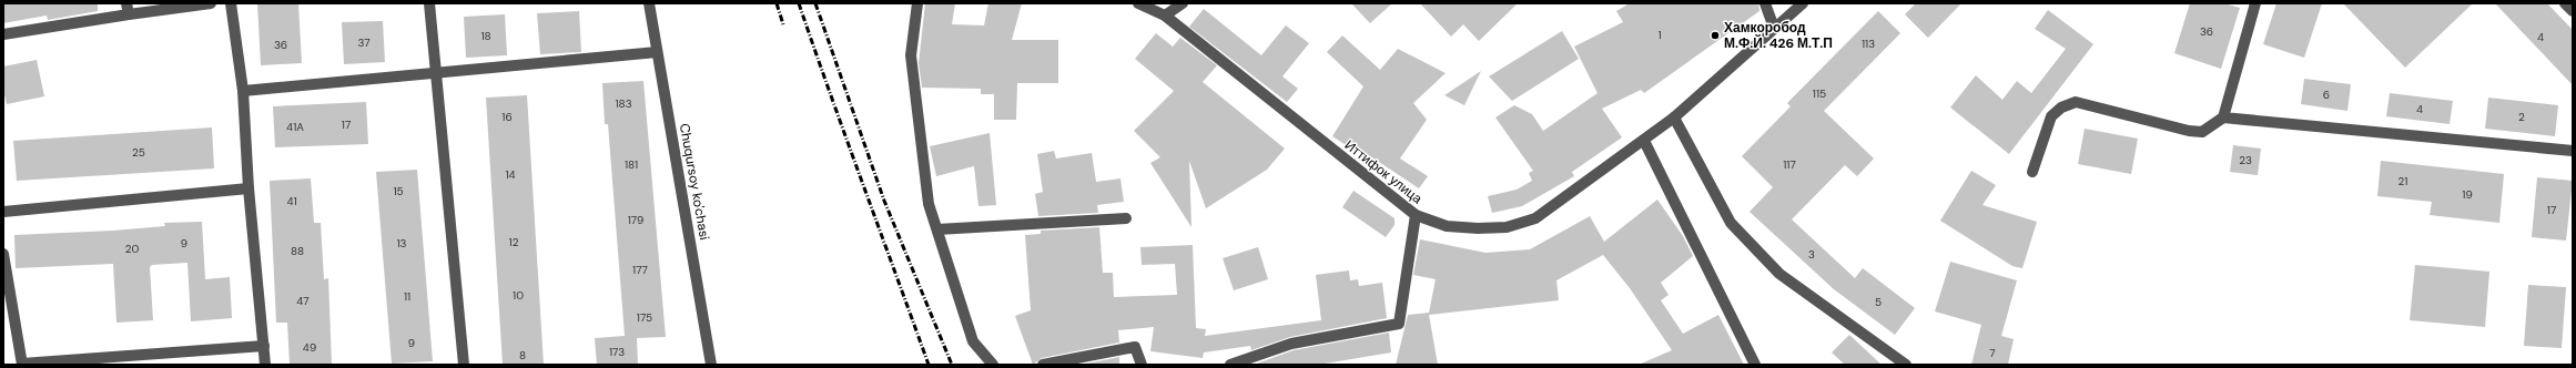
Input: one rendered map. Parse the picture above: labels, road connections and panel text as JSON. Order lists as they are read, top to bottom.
{
  "streets": {
    "street": ["Иттифок улица", "Chuqursoy ko'chasi"]
  },
  "places": ["Хамкоробод М.Ф.Й. 426 М.Т.П"],
  "house_numbers": [
    "36",
    "1",
    "18",
    "4",
    "37",
    "113",
    "36",
    "115",
    "6",
    "183",
    "4",
    "16",
    "2",
    "17",
    "41A",
    "25",
    "23",
    "181",
    "117",
    "14",
    "21",
    "15",
    "19",
    "41",
    "17",
    "179",
    "12",
    "9",
    "13",
    "20",
    "88",
    "3",
    "177",
    "10",
    "11",
    "47",
    "5",
    "175",
    "9",
    "49",
    "173",
    "7",
    "8"
  ]
}
